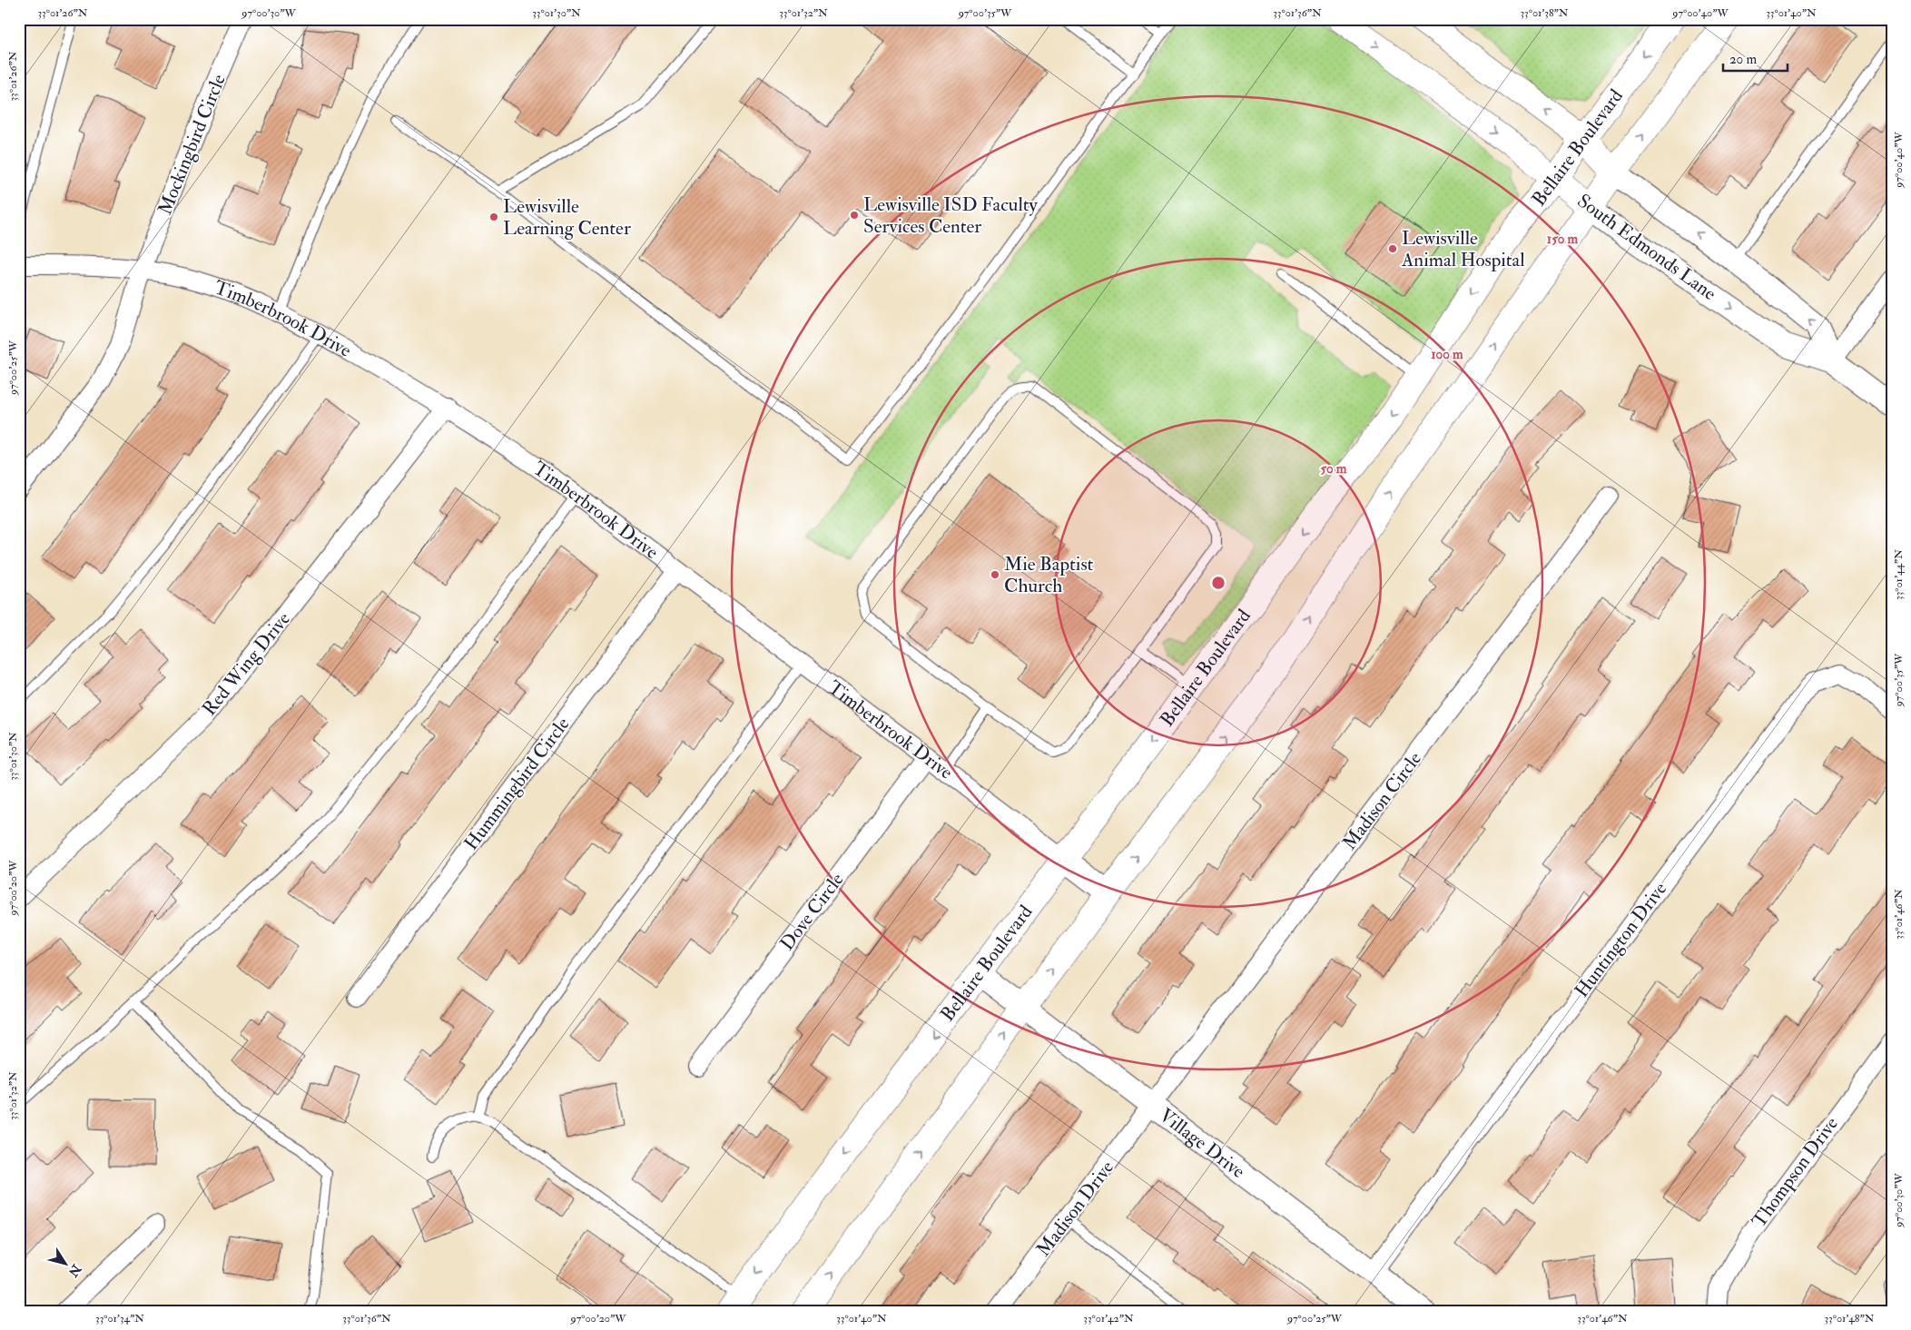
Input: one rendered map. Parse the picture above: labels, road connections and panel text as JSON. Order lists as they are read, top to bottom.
{
  "streets": {
    "main road": ["Bellaire Boulevard", "South Edmonds Lane"],
    "street": [
      "Mockingbird Circle",
      "Timberbrook Drive",
      "Red Wing Drive",
      "Hummingbird Circle",
      "Madison Circle",
      "Dove Circle",
      "Huntington Drive",
      "Village Drive",
      "Thompson Drive",
      "Madison Drive"
    ]
  },
  "crossings": [
    ["Mockingbird Circle", "Timberbrook Drive"],
    ["Bellaire Boulevard", "South Edmonds Lane"],
    ["Bellaire Boulevard", "Timberbrook Drive"],
    ["Bellaire Boulevard", "Village Drive"],
    ["Timberbrook Drive", "Red Wing Drive"],
    ["Timberbrook Drive", "Hummingbird Circle"],
    ["Timberbrook Drive", "Dove Circle"],
    ["Madison Circle", "Village Drive"],
    ["Madison Circle", "Madison Drive"],
    ["Huntington Drive", "Village Drive"],
    ["Village Drive", "Madison Drive"]
  ],
  "places": [
    "Lewisville ISD Faculty Services Center",
    "Lewisville Learning Center",
    "Lewisville Animal Hospital",
    "Mie Baptist Church"
  ],
  "scale_bar": "20 m",
  "north": "bottom right",
  "coordinates": [
    "33°01'26\"N",
    "97°00'30\"W",
    "33°01'30\"N",
    "33°01'32\"N",
    "97°00'35\"W",
    "33°01'36\"N",
    "33°01'38\"N",
    "97°00'40\"W",
    "33°01'40\"N",
    "97°00'25\"W",
    "33°01'44\"N",
    "97°00'20\"W",
    "33°01'46\"N",
    "33°01'34\"N",
    "33°01'42\"N",
    "33°01'48\"N"
  ],
  "rings": ["150 m", "100 m", "50 m"]
}
